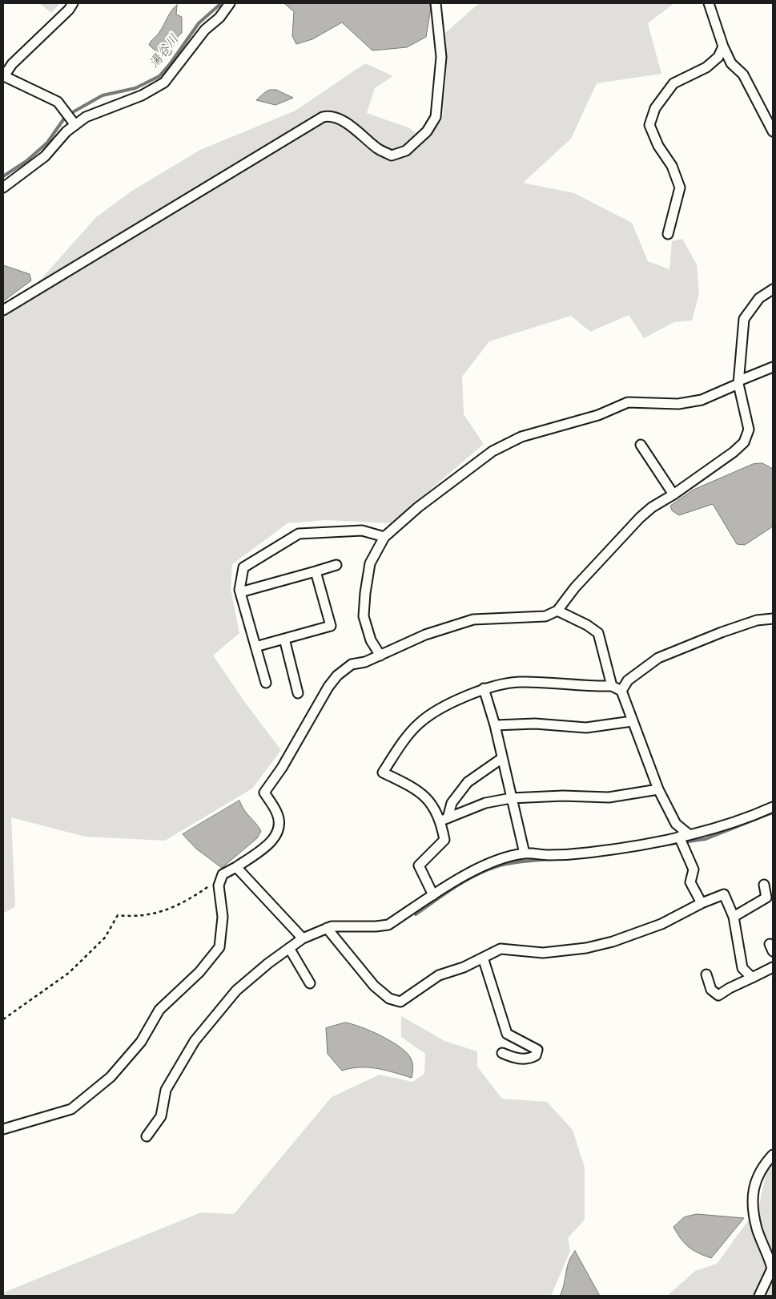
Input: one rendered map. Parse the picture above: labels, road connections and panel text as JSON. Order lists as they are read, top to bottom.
{
  "water": ["湯谷川"]
}
